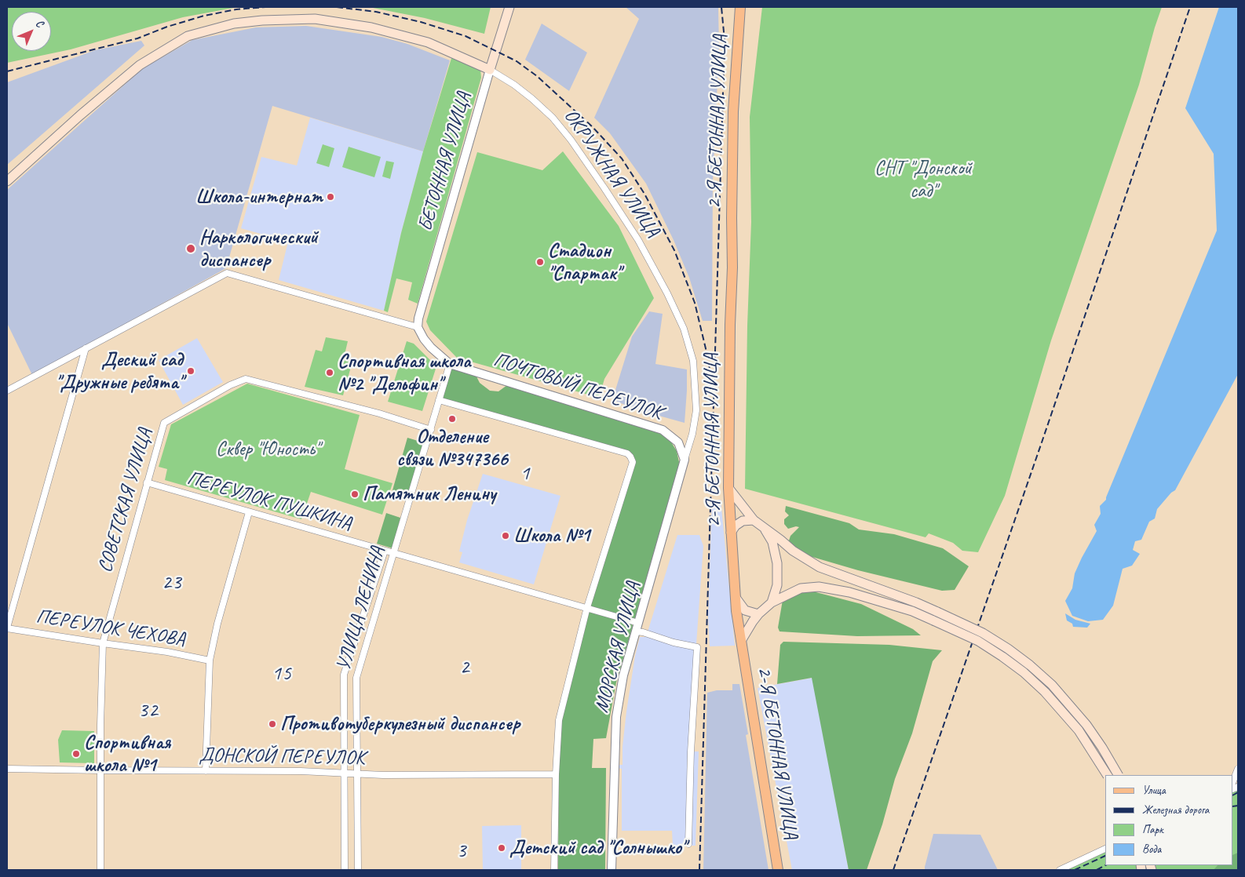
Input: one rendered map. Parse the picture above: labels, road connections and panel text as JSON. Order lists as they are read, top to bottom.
{
  "streets": {
    "main road": ["2-Я БЕТОННАЯ УЛИЦА", "БЕТОННАЯ УЛИЦА", "ОКРУЖНАЯ УЛИЦА"],
    "street": [
      "ПОЧТОВЫЙ ПЕРЕУЛОК",
      "СОВЕТСКАЯ УЛИЦА",
      "ПЕРЕУЛОК ПУШКИНА",
      "УЛИЦА ЛЕНИНА",
      "ПЕРЕУЛОК ЧЕХОВА",
      "МОРСКАЯ УЛИЦА",
      "ДОНСКОЙ ПЕРЕУЛОК"
    ]
  },
  "crossings": [
    ["БЕТОННАЯ УЛИЦА", "ОКРУЖНАЯ УЛИЦА"],
    ["БЕТОННАЯ УЛИЦА", "ПОЧТОВЫЙ ПЕРЕУЛОК"],
    ["ОКРУЖНАЯ УЛИЦА", "ПОЧТОВЫЙ ПЕРЕУЛОК"],
    ["ОКРУЖНАЯ УЛИЦА", "МОРСКАЯ УЛИЦА"],
    ["ПОЧТОВЫЙ ПЕРЕУЛОК", "УЛИЦА ЛЕНИНА"],
    ["ПОЧТОВЫЙ ПЕРЕУЛОК", "МОРСКАЯ УЛИЦА"],
    ["СОВЕТСКАЯ УЛИЦА", "ПЕРЕУЛОК ПУШКИНА"],
    ["СОВЕТСКАЯ УЛИЦА", "УЛИЦА ЛЕНИНА"],
    ["СОВЕТСКАЯ УЛИЦА", "ПЕРЕУЛОК ЧЕХОВА"],
    ["СОВЕТСКАЯ УЛИЦА", "ДОНСКОЙ ПЕРЕУЛОК"],
    ["ПЕРЕУЛОК ПУШКИНА", "УЛИЦА ЛЕНИНА"],
    ["ПЕРЕУЛОК ПУШКИНА", "МОРСКАЯ УЛИЦА"],
    ["УЛИЦА ЛЕНИНА", "ДОНСКОЙ ПЕРЕУЛОК"]
  ],
  "districts": [
    "1",
    "23",
    "2",
    "15",
    "32",
    "3"
  ],
  "parks": ["СНТ \"Донской сад\"", "Сквер \"Юность\""],
  "places": [
    "Школа-интернат",
    "Наркологический диспансер",
    "Стадион \"Спартак\"",
    "Деский сад \"Дружные ребята\"",
    "Спортивная школа №2 \"Дельфин\"",
    "Отделение связи №347366",
    "Памятник Ленину",
    "Школа №1",
    "Противотуберкулезный диспансер",
    "Спортивная школа №1",
    "Детский сад \"Солнышко\""
  ],
  "legend": [
    "Улица",
    "Железная дорога",
    "Парк",
    "Вода"
  ],
  "north": "top right"
}
